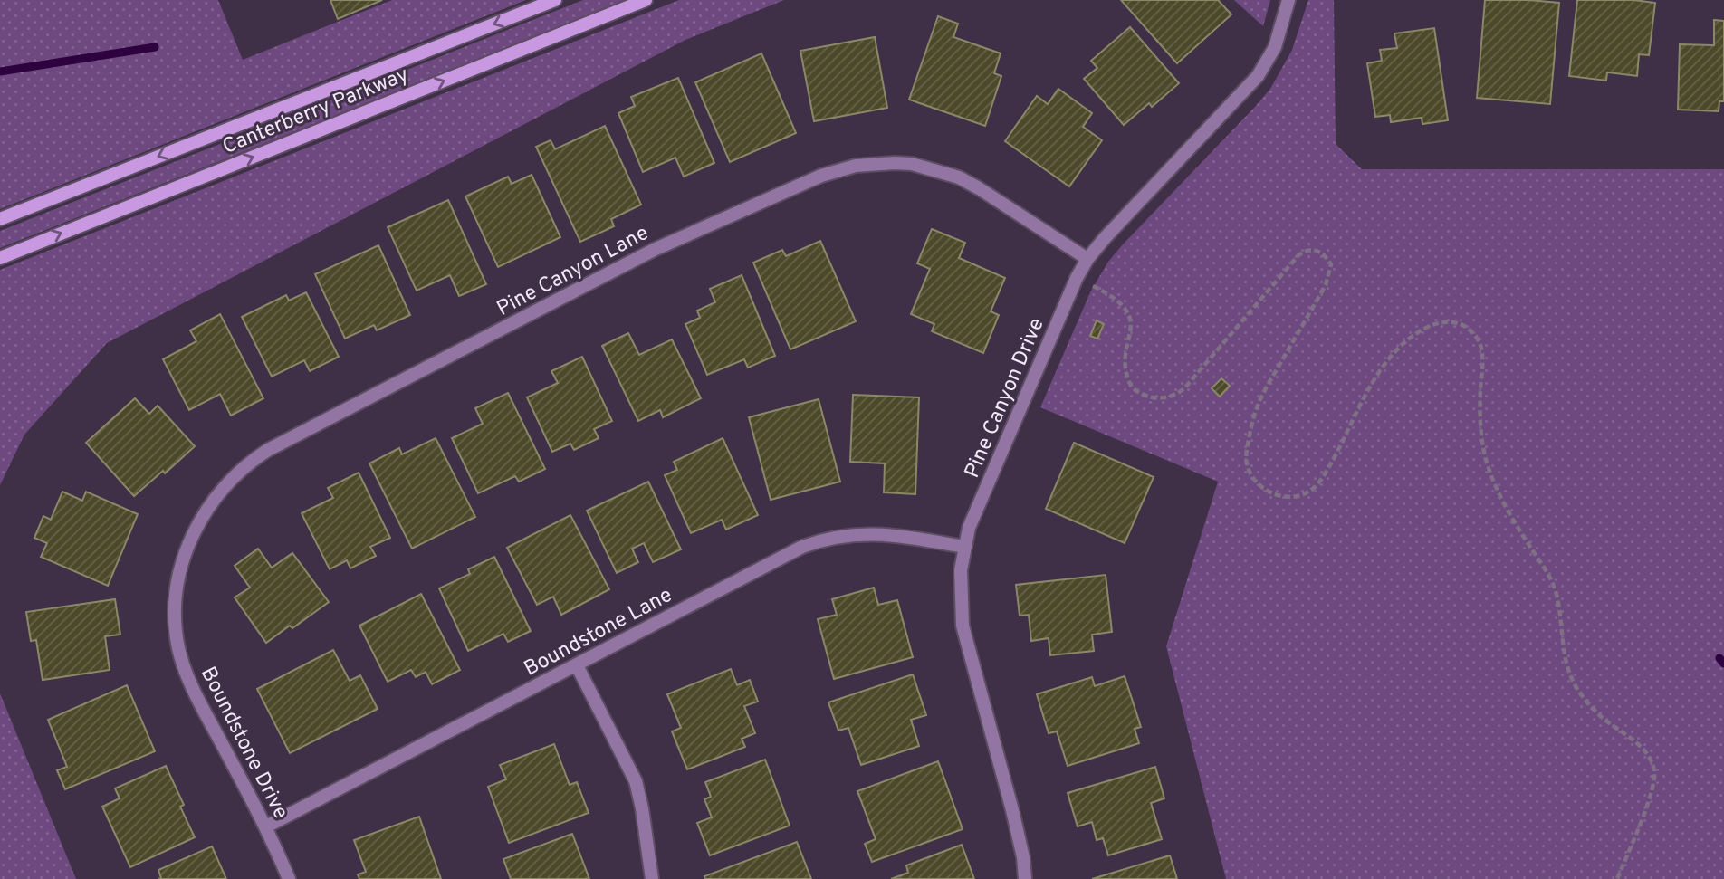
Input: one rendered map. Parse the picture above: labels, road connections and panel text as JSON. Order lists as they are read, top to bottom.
{
  "streets": {
    "street": [
      "Canterberry Parkway",
      "Pine Canyon Lane",
      "Pine Canyon Drive",
      "Boundstone Lane",
      "Boundstone Drive"
    ]
  },
  "crossings": [
    ["Pine Canyon Lane", "Pine Canyon Drive"],
    ["Pine Canyon Lane", "Boundstone Drive"],
    ["Pine Canyon Drive", "Boundstone Lane"],
    ["Boundstone Lane", "Boundstone Drive"]
  ]
}
